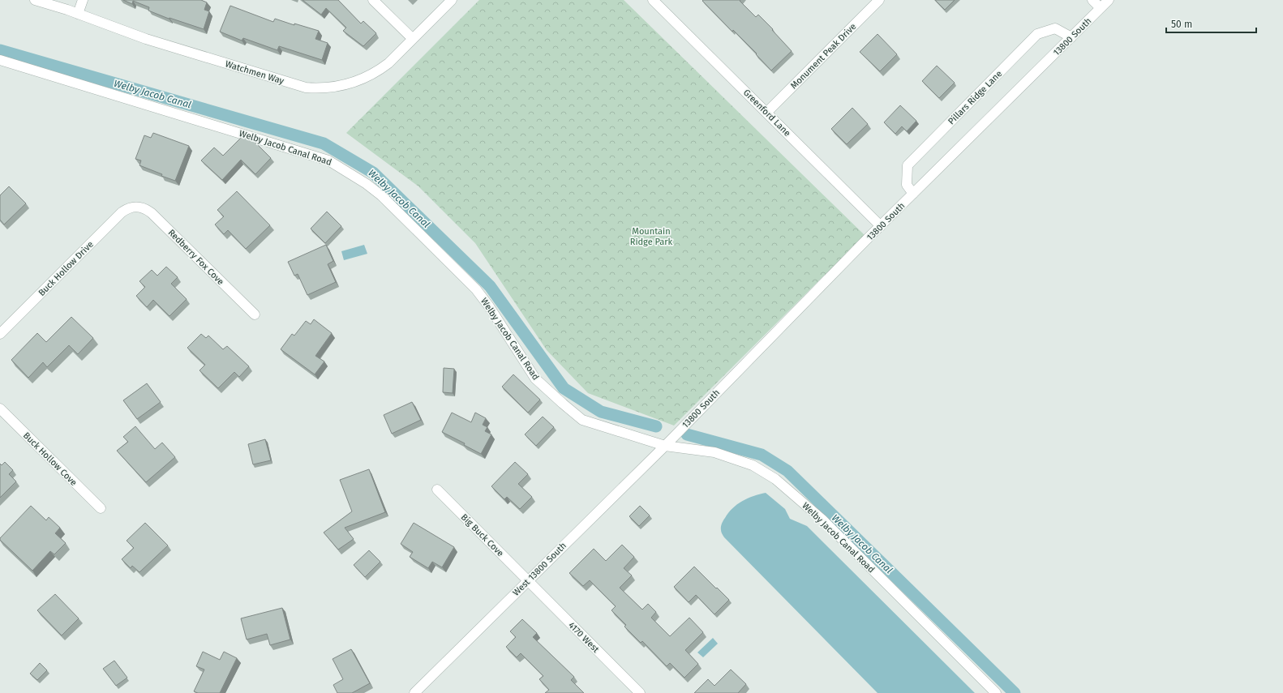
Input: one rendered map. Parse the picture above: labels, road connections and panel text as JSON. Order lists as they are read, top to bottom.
{
  "streets": {
    "street": [
      "13800 South",
      "Monument Peak Drive",
      "Watchmen Way",
      "Pillars Ridge Lane",
      "Greenford Lane",
      "Welby Jacob Canal Road",
      "Redberry Fox Cove",
      "Buck Hollow Drive",
      "Buck Hollow Cove",
      "Big Buck Cove",
      "West 13800 South",
      "4170 West"
    ]
  },
  "crossings": [
    ["13800 South", "Pillars Ridge Lane"],
    ["13800 South", "Greenford Lane"],
    ["13800 South", "Welby Jacob Canal Road"],
    ["13800 South", "West 13800 South"],
    ["Monument Peak Drive", "Greenford Lane"],
    ["Welby Jacob Canal Road", "West 13800 South"],
    ["Redberry Fox Cove", "Buck Hollow Drive"],
    ["Big Buck Cove", "West 13800 South"],
    ["Big Buck Cove", "4170 West"],
    ["West 13800 South", "4170 West"]
  ],
  "water": ["Welby Jacob Canal"],
  "parks": ["Mountain Ridge Park"],
  "scale_bar": "50 m"
}
